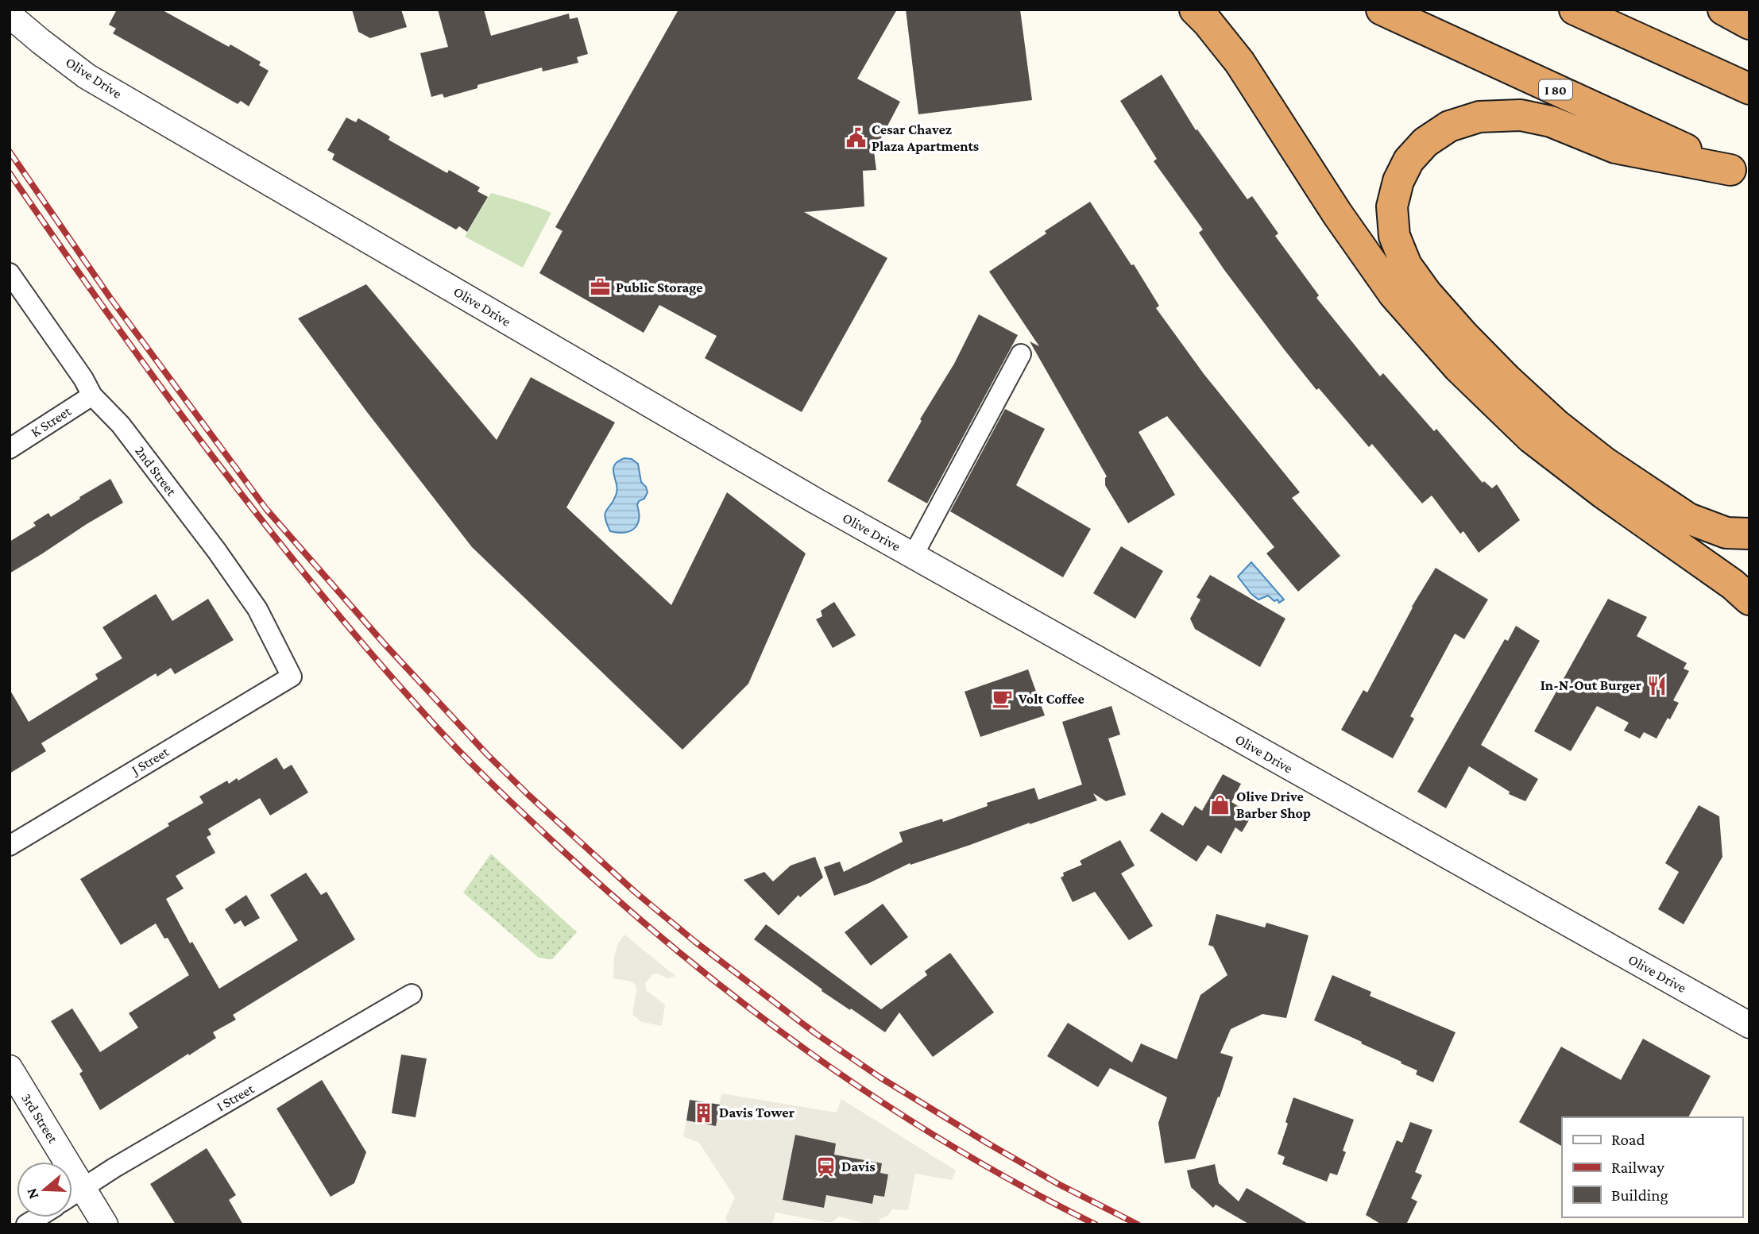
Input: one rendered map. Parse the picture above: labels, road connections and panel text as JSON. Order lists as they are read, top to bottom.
{
  "streets": {
    "highway": ["I 80"],
    "street": [
      "Olive Drive",
      "K Street",
      "2nd Street",
      "J Street",
      "I Street",
      "3rd Street"
    ]
  },
  "crossings": [
    ["K Street", "2nd Street"],
    ["2nd Street", "J Street"],
    ["I Street", "3rd Street"]
  ],
  "places": {
    "public building": ["Cesar Chavez Plaza Apartments"],
    "office": ["Public Storage"],
    "restaurant": ["In-N-Out Burger"],
    "cafe": ["Volt Coffee"],
    "shop": ["Olive Drive Barber Shop"],
    "building": ["Davis Tower"],
    "station": ["Davis"]
  },
  "legend": ["Road", "Railway", "Building"],
  "north": "left"
}
